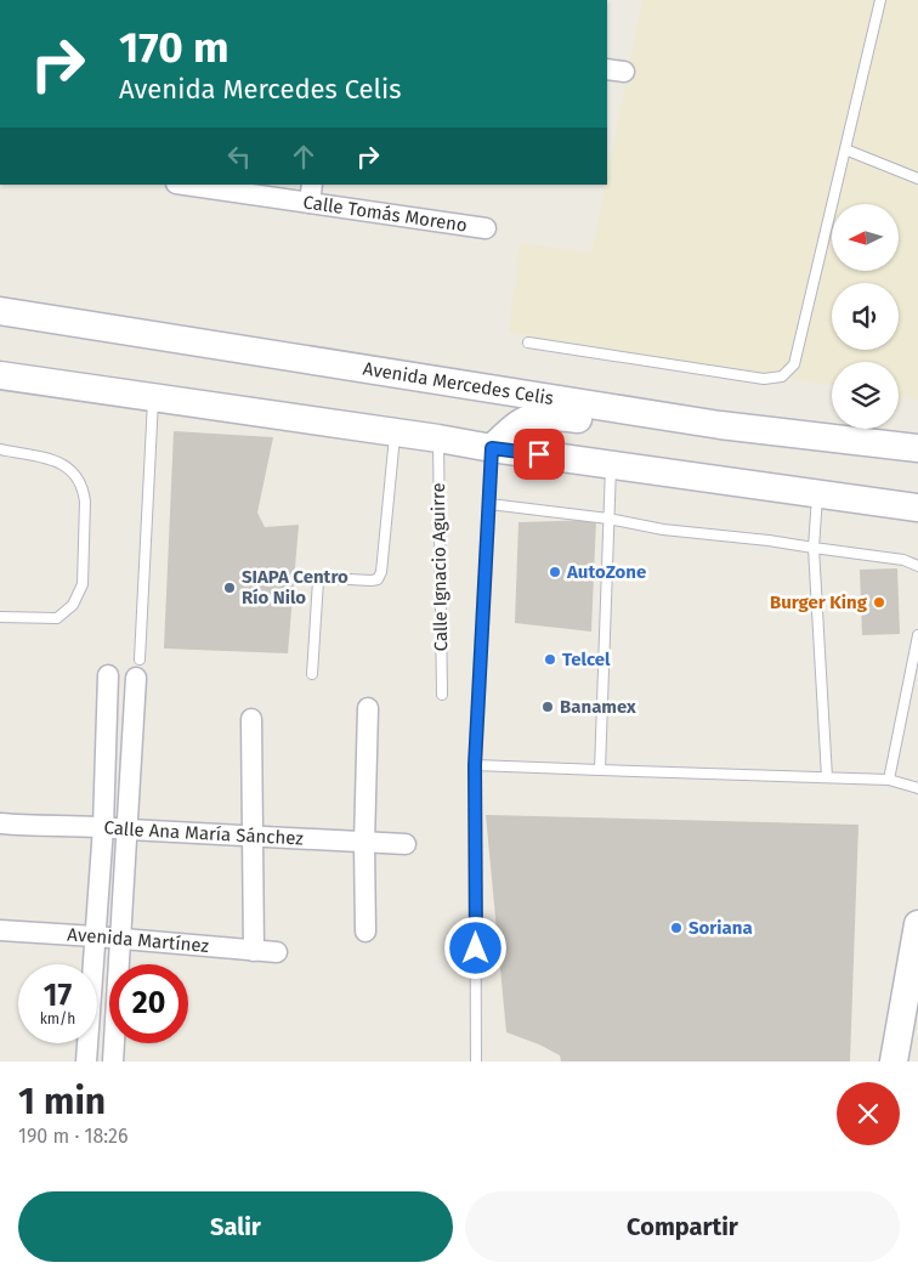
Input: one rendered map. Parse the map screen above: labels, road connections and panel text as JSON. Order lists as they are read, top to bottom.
{
  "streets": {
    "main road": ["Avenida Mercedes Celis"],
    "street": ["Calle Tomás Moreno", "Calle Ana María Sánchez", "Avenida Martínez"],
    "lane": ["Calle Ignacio Aguirre"]
  },
  "places": [
    "AutoZone",
    "SIAPA Centro Río Nilo",
    "Burger King",
    "Telcel",
    "Banamex",
    "Soriana"
  ],
  "north": "left",
  "page": {
    "turn": ["170 m", "Avenida Mercedes Celis"],
    "speed": "17 km/h",
    "limit": "20",
    "heading": ["1 min", "190 m · 18:26"],
    "buttons": ["Salir", "Compartir"]
  }
}
